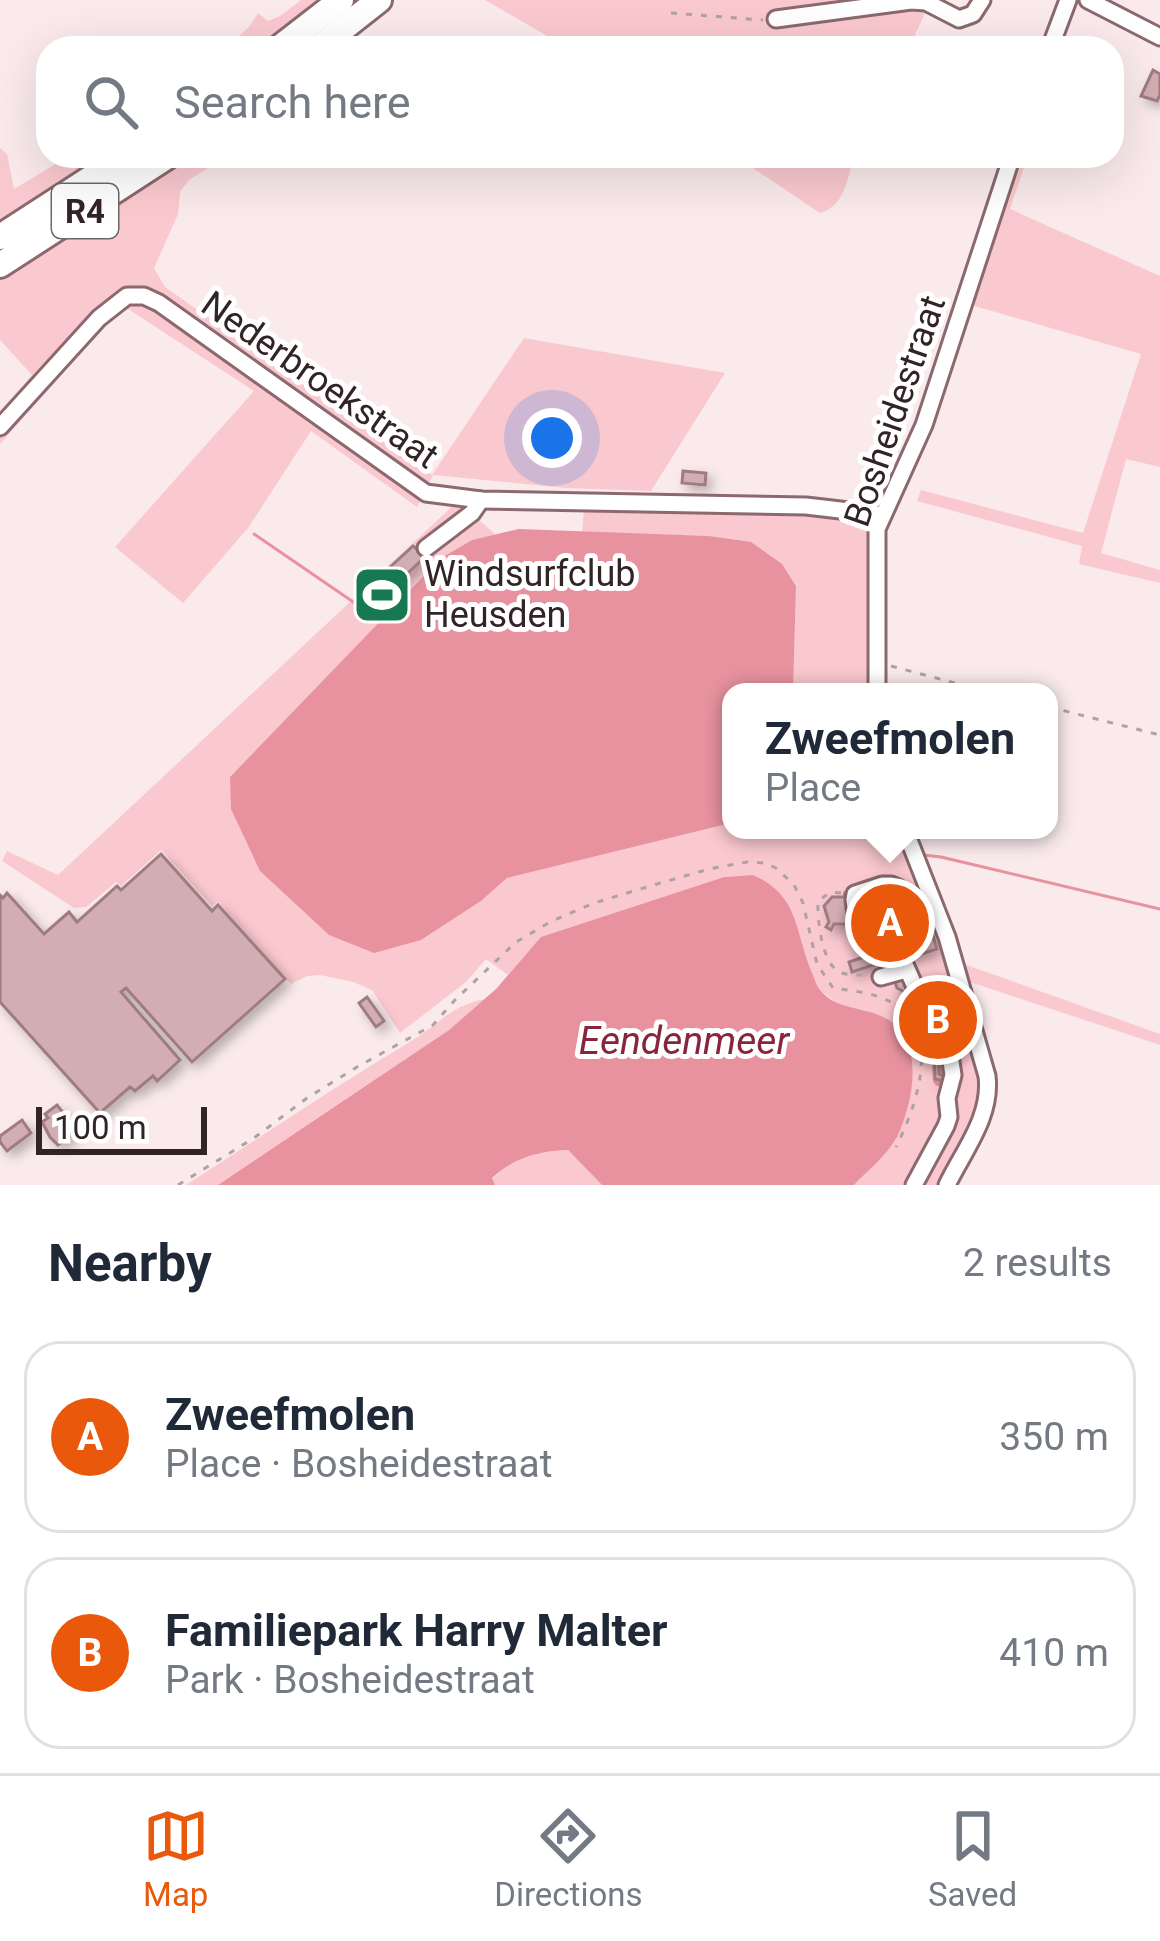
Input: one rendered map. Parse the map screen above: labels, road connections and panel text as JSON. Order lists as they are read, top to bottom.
{
  "streets": {
    "highway": ["R4"],
    "street": ["Nederbroekstraat", "Bosheidestraat"]
  },
  "crossings": [
    ["Nederbroekstraat", "Bosheidestraat"]
  ],
  "water": ["Eendenmeer"],
  "places": {
    "sports": ["Windsurfclub Heusden"]
  },
  "scale_bar": "100 m",
  "page": {
    "search": "Search here",
    "popup": ["Zweefmolen", "Place"],
    "pins": ["A", "B"],
    "scale": "100 m",
    "heading": ["Nearby", "2 results"],
    "list": [
      {
        "mark": "A",
        "name": "Zweefmolen",
        "note": "Place · Bosheidestraat",
        "value": "350 m"
      },
      {
        "mark": "B",
        "name": "Familiepark Harry Malter",
        "note": "Park · Bosheidestraat",
        "value": "410 m"
      }
    ],
    "nav": ["Map", "Directions", "Saved"]
  }
}
